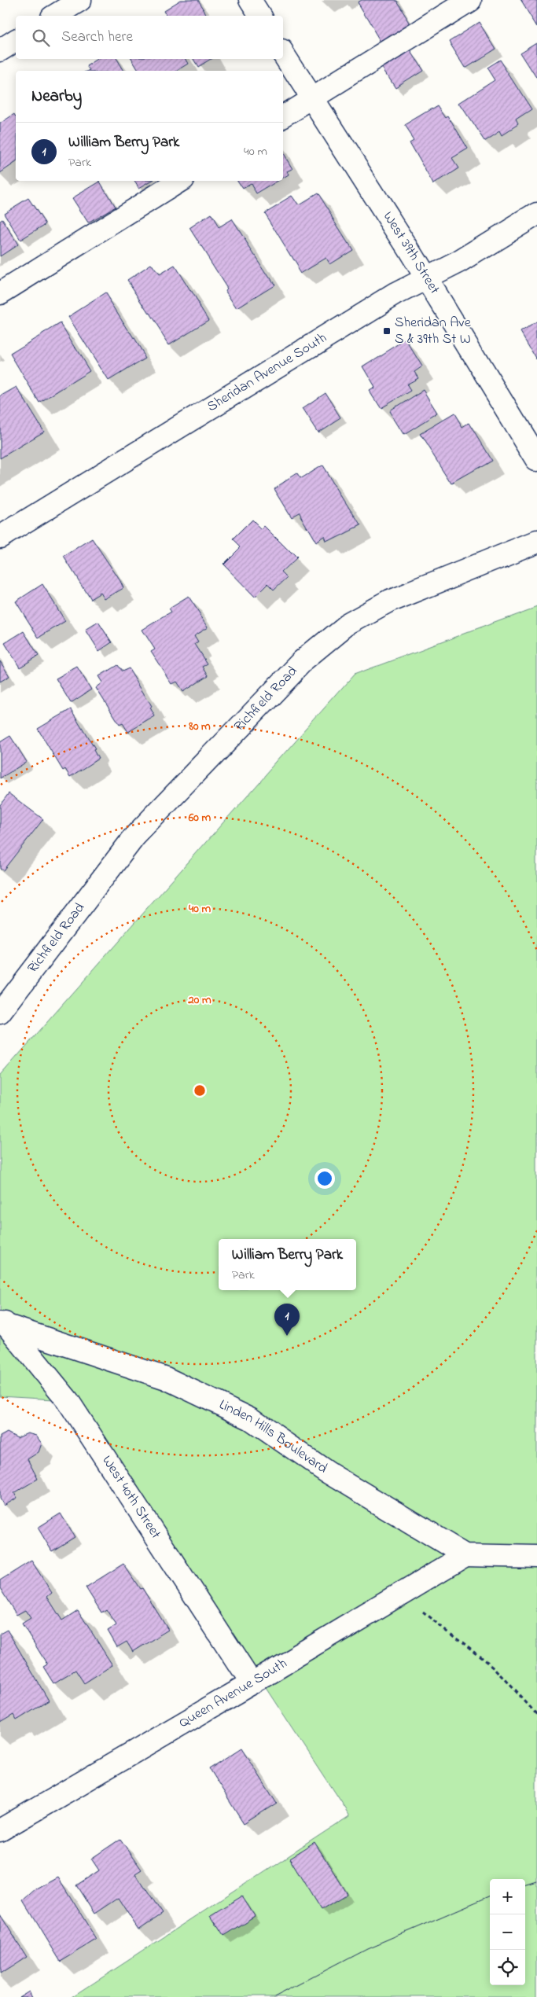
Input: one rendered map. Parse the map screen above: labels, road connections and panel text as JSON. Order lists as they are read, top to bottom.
{
  "streets": {
    "street": [
      "West 39th Street",
      "Sheridan Avenue South",
      "Richfield Road",
      "Linden Hills Boulevard",
      "West 40th Street",
      "Queen Avenue South"
    ]
  },
  "crossings": [
    ["West 39th Street", "Sheridan Avenue South"],
    ["Linden Hills Boulevard", "West 40th Street"],
    ["Linden Hills Boulevard", "Queen Avenue South"],
    ["West 40th Street", "Queen Avenue South"]
  ],
  "places": {
    "transit": ["Sheridan Ave S & 39th St W"]
  },
  "page": {
    "search": "Search here",
    "heading": "Nearby",
    "list": [
      {
        "mark": "1",
        "name": "William Berry Park",
        "note": "Park",
        "value": "40 m"
      }
    ],
    "popup": ["William Berry Park", "Park"],
    "pins": "1",
    "map_buttons": ["+", "−"]
  },
  "rings": [
    "80 m",
    "60 m",
    "40 m",
    "20 m"
  ]
}
